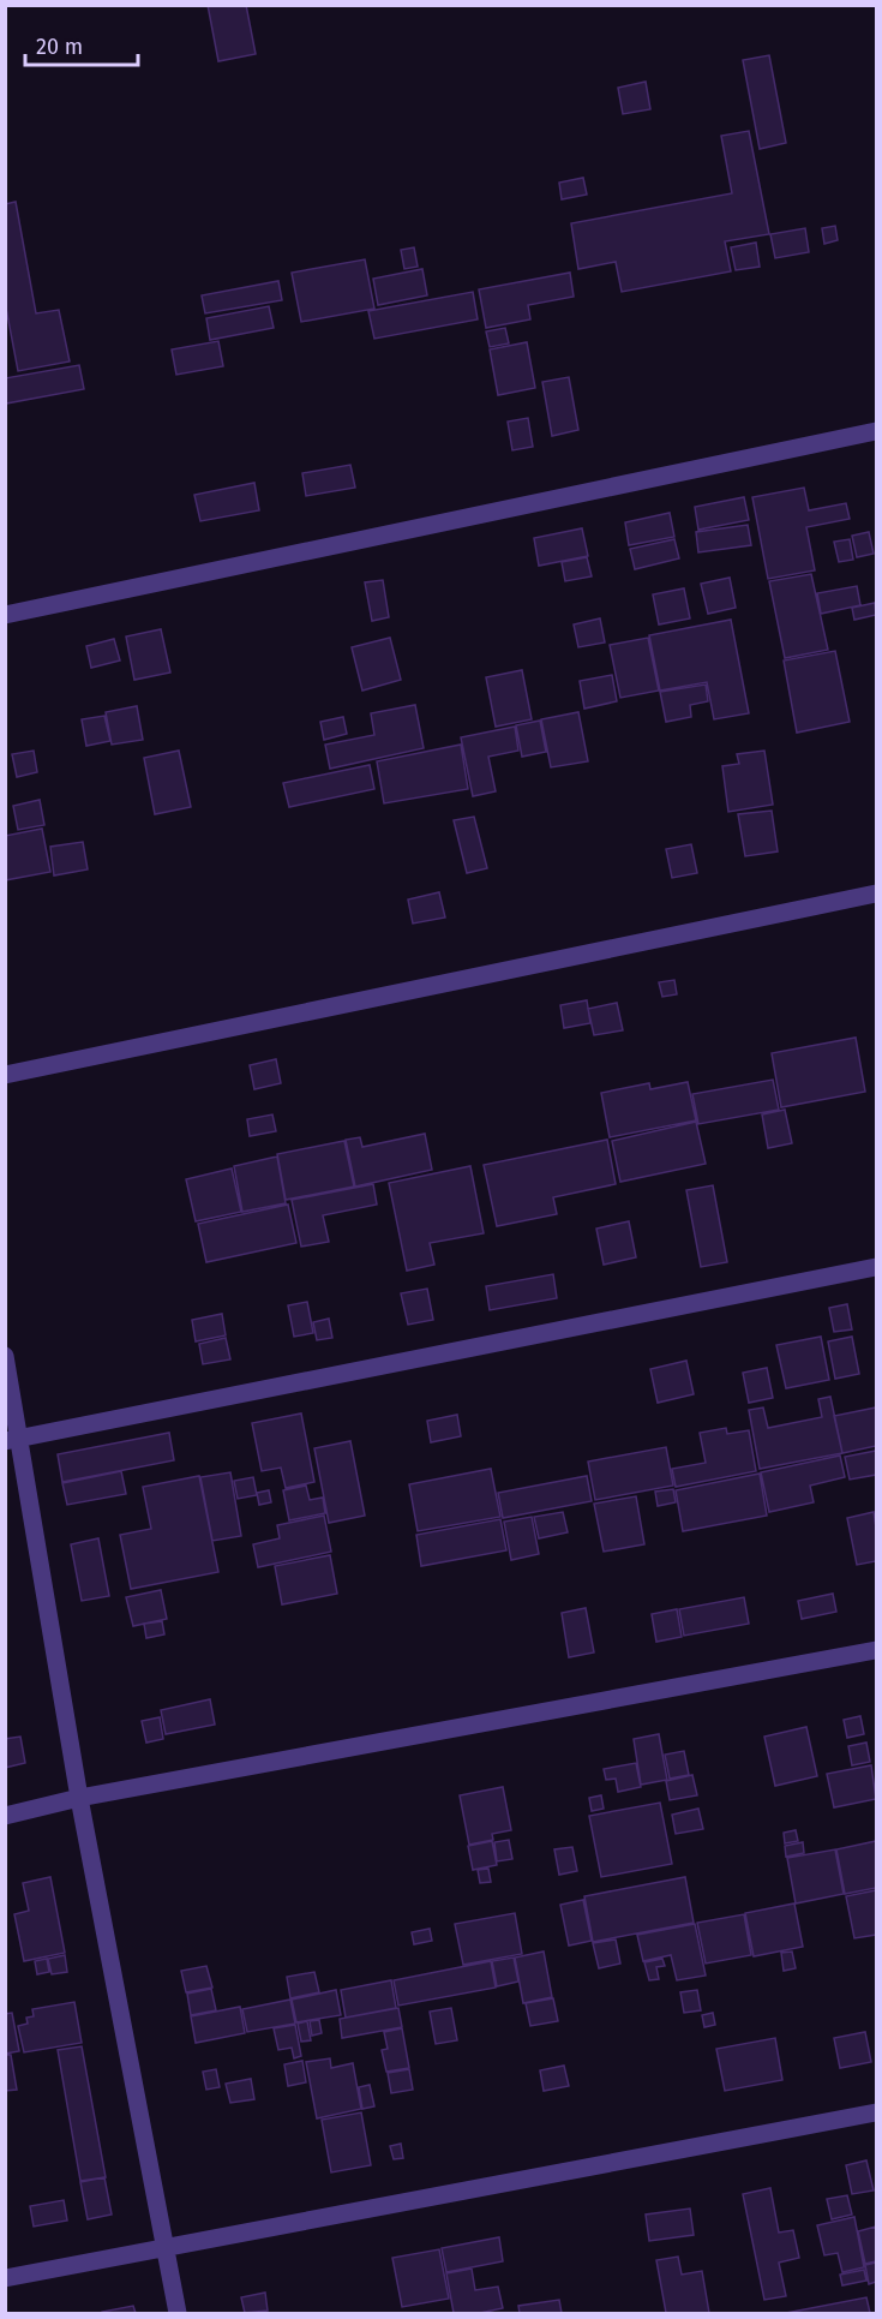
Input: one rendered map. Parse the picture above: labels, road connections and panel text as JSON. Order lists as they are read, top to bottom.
{
  "scale_bar": "20 m"
}
